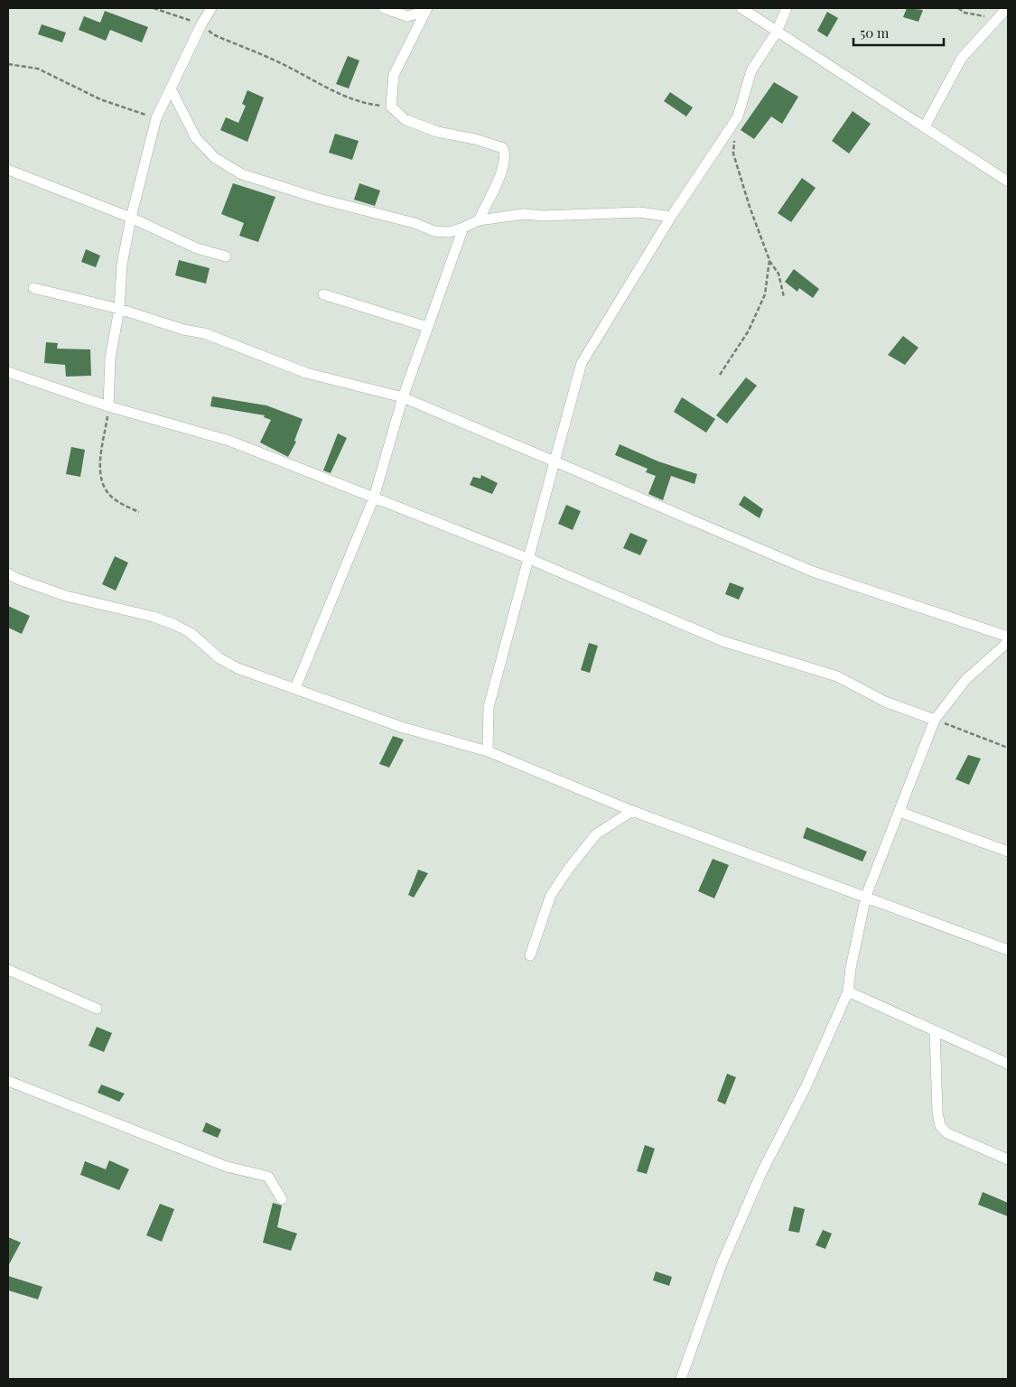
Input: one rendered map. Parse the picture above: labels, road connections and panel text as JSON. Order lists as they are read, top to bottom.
{
  "scale_bar": "50 m"
}
